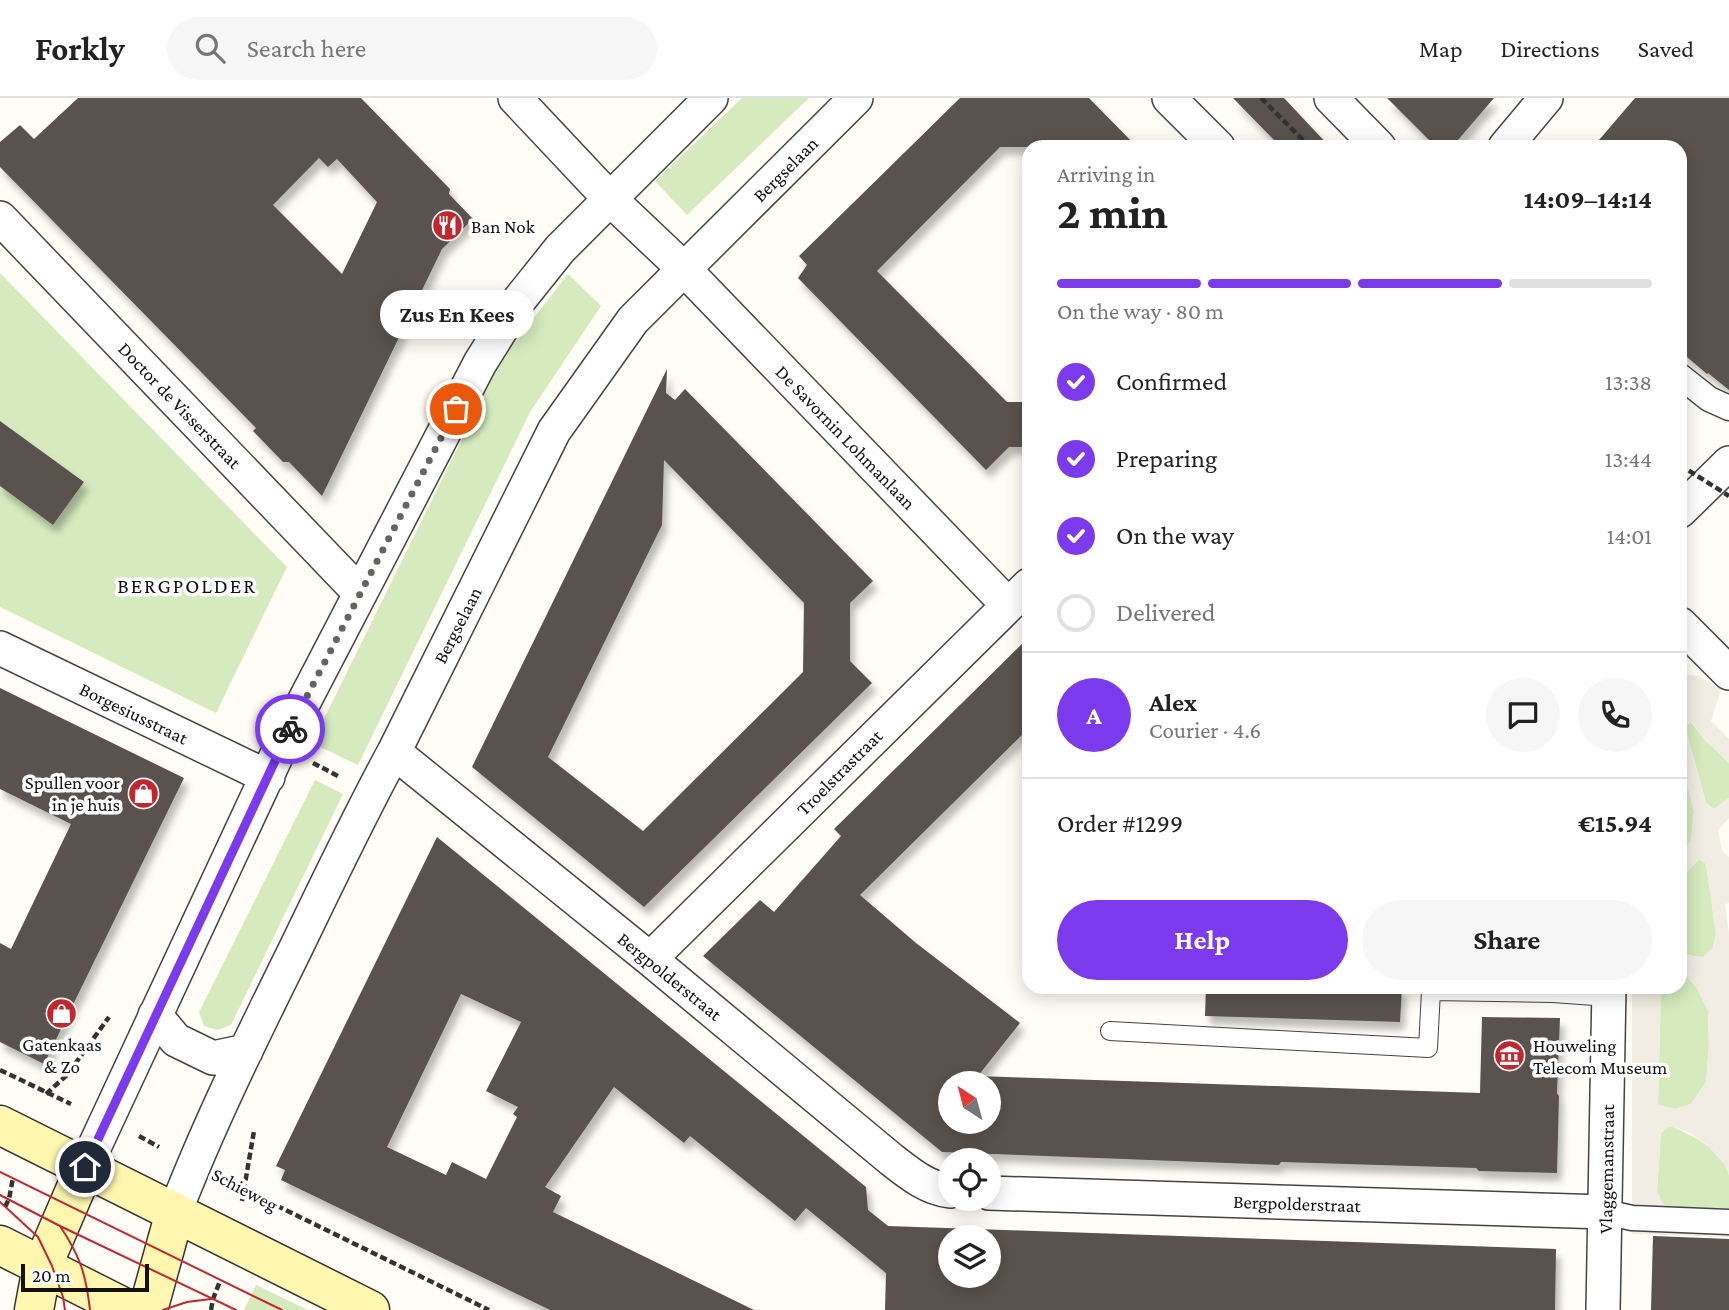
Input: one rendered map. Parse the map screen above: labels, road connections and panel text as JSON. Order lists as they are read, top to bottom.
{
  "streets": {
    "main road": ["Bergselaan"],
    "street": [
      "Doctor de Visserstraat",
      "De Savornin Lohmanlaan",
      "Borgesiusstraat",
      "Troelstrastraat",
      "Bergpolderstraat",
      "Vlaggemanstraat"
    ],
    "path": ["Schieweg"]
  },
  "crossings": [
    ["Bergselaan", "De Savornin Lohmanlaan"],
    ["Bergselaan", "Bergpolderstraat"],
    ["Bergselaan", "Schieweg"],
    ["De Savornin Lohmanlaan", "Troelstrastraat"],
    ["Troelstrastraat", "Bergpolderstraat"],
    ["Bergpolderstraat", "Vlaggemanstraat"]
  ],
  "districts": ["BERGPOLDER"],
  "places": {
    "restaurant": ["Ban Nok"],
    "other": ["Zus En Kees"],
    "shop": ["Spullen voor in je huis", "Gatenkaas & Zo"],
    "museum": ["Houweling Telecom Museum"]
  },
  "scale_bar": "20 m",
  "north": "top left",
  "page": {
    "header": "Forkly",
    "search": "Search here",
    "nav": ["Map", "Directions", "Saved"],
    "heading": ["2 min", "Arriving in", "14:09–14:14"],
    "panel": [
      "Alex",
      "Courier · 4.6",
      "Order #1299",
      "€15.94"
    ],
    "bar": "On the way · 80 m",
    "bubble": "Zus En Kees",
    "list": [
      ["Confirmed", "13:38"],
      ["Preparing", "13:44"],
      ["On the way", "14:01"],
      "Delivered"
    ],
    "round": "A",
    "buttons": ["Help", "Share"],
    "scale": "20 m"
  }
}
